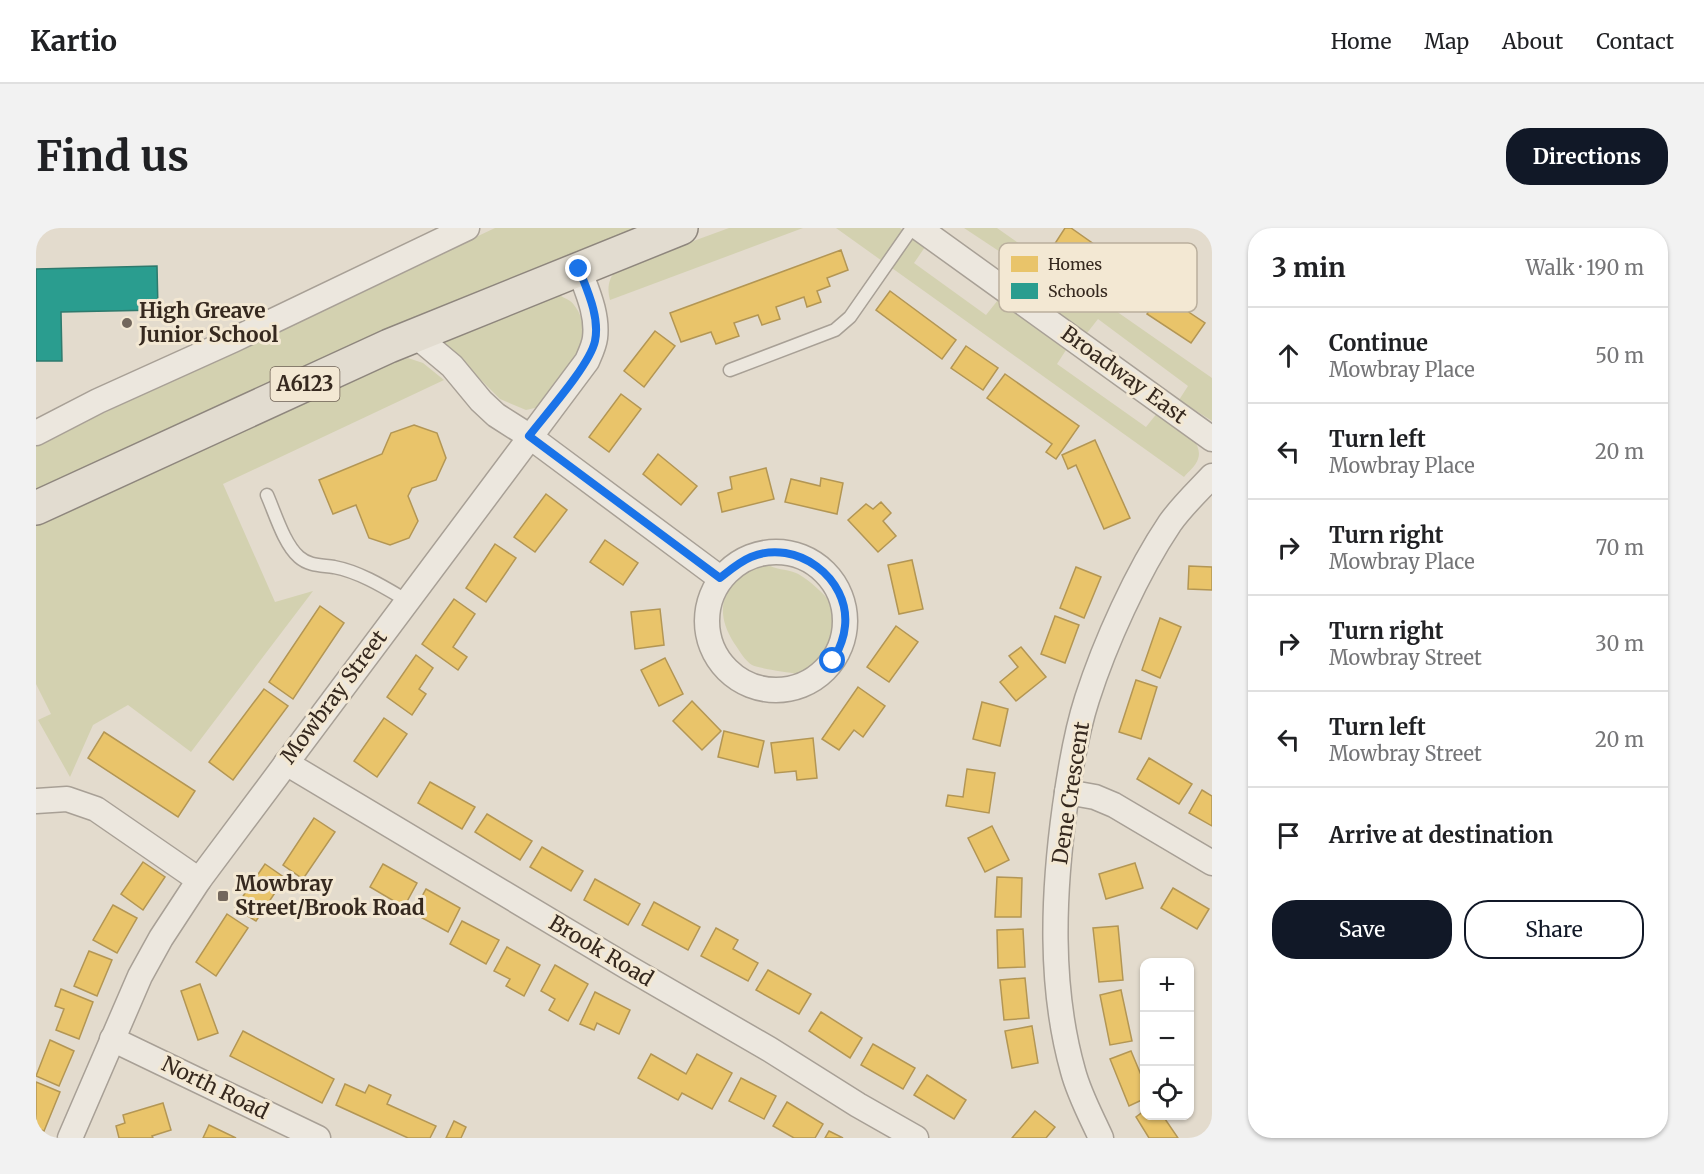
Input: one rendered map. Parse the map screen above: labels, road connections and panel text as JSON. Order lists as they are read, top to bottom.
{
  "streets": {
    "main road": ["A6123"],
    "street": [
      "Broadway East",
      "Mowbray Street",
      "Dene Crescent",
      "Brook Road",
      "North Road"
    ]
  },
  "crossings": [
    ["A6123", "Mowbray Street"],
    ["Mowbray Street", "Brook Road"],
    ["Mowbray Street", "North Road"]
  ],
  "places": {
    "other": ["High Greave Junior School"],
    "transit": ["Mowbray Street/Brook Road"]
  },
  "legend": ["Homes", "Schools"],
  "page": {
    "header": "Kartio",
    "nav": [
      "Home",
      "Map",
      "About",
      "Contact"
    ],
    "buttons": [
      "Directions",
      ["Save", "Share"]
    ],
    "title": "Find us",
    "heading": ["3 min", "Walk · 190 m"],
    "list": [
      ["Continue", "Mowbray Place", "50 m"],
      ["Turn left", "Mowbray Place", "20 m"],
      ["Turn right", "Mowbray Place", "70 m"],
      ["Turn right", "Mowbray Street", "30 m"],
      ["Turn left", "Mowbray Street", "20 m"],
      "Arrive at destination"
    ],
    "map_buttons": ["+", "−"]
  }
}
